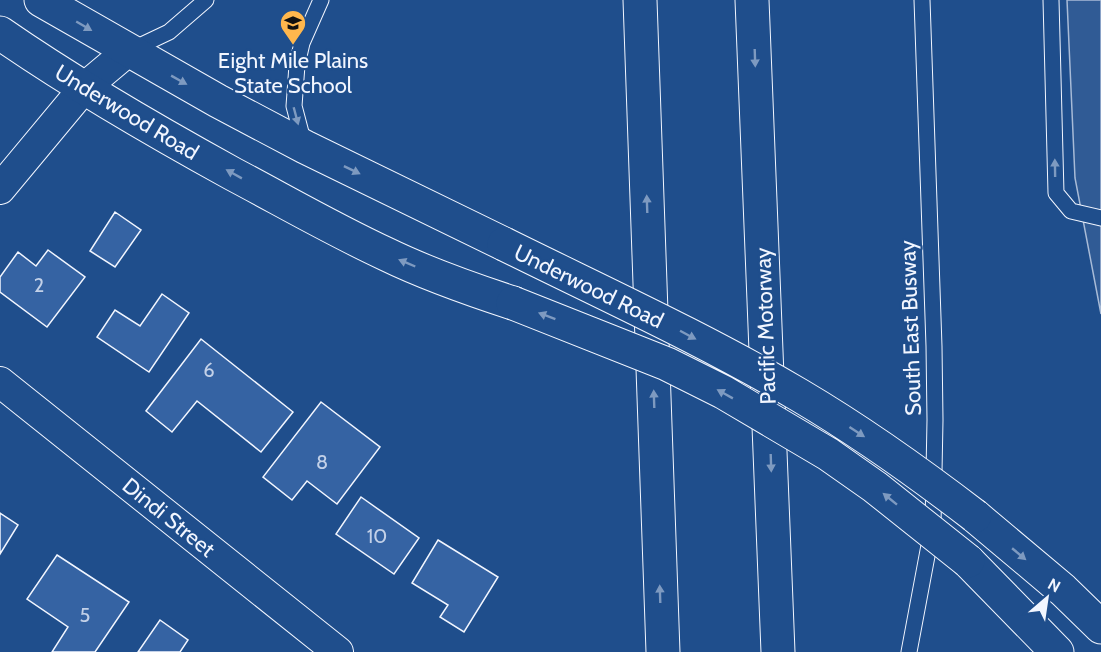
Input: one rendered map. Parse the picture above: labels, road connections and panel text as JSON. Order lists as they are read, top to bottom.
{
  "streets": {
    "main road": ["Underwood Road", "Pacific Motorway"],
    "street": ["Dindi Street"],
    "lane": ["South East Busway"]
  },
  "places": {
    "school or university": ["Eight Mile Plains State School"]
  },
  "house_numbers": [
    "2",
    "6",
    "8",
    "10",
    "5"
  ],
  "north": "top right"
}
